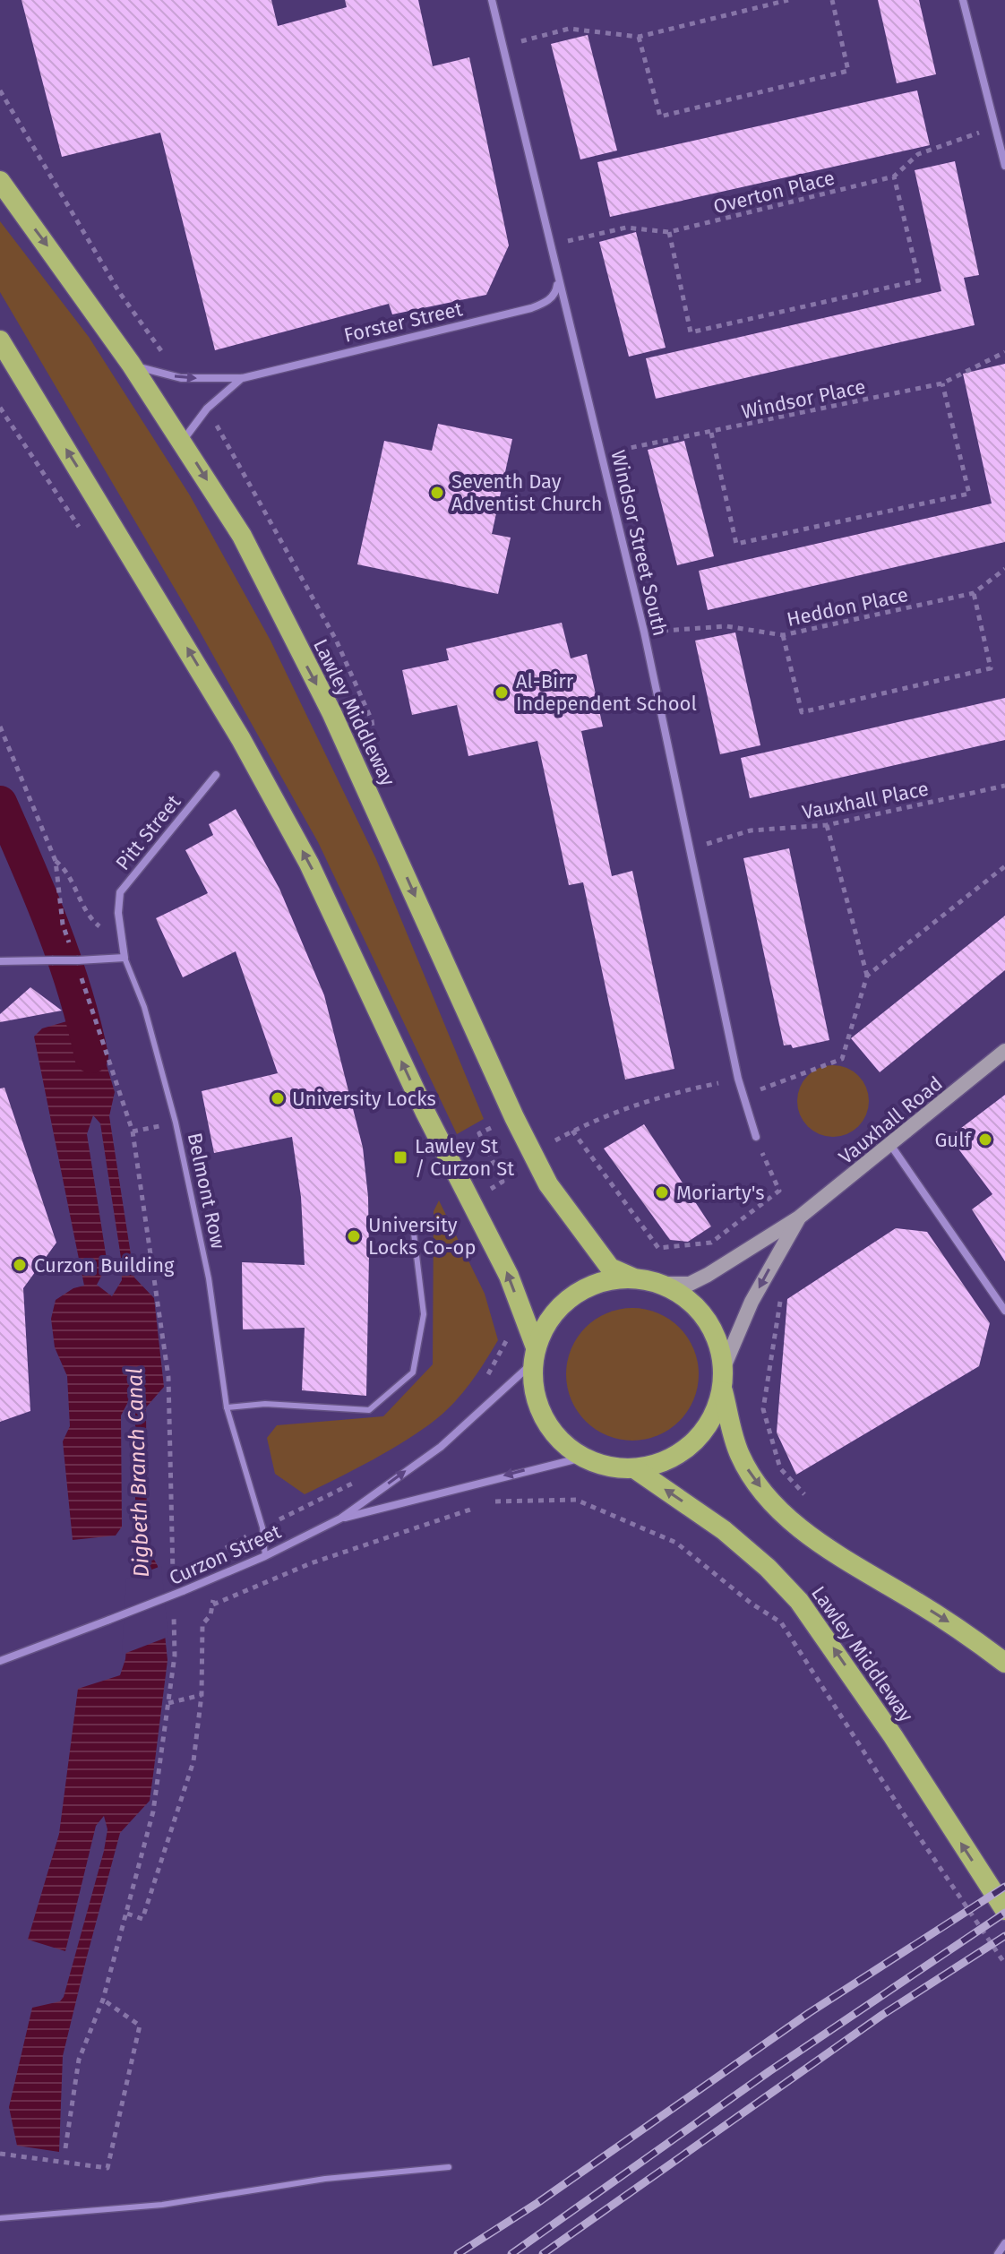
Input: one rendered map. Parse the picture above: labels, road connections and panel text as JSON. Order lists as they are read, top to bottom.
{
  "streets": {
    "highway": ["Lawley Middleway"],
    "main road": ["Vauxhall Road"],
    "street": [
      "Forster Street",
      "Windsor Street South",
      "Pitt Street",
      "Curzon Street"
    ],
    "lane": ["Belmont Row"],
    "path": [
      "Overton Place",
      "Windsor Place",
      "Heddon Place",
      "Vauxhall Place"
    ]
  },
  "crossings": [
    ["Overton Place", "Windsor Street South"],
    ["Forster Street", "Windsor Street South"],
    ["Forster Street", "Lawley Middleway"],
    ["Windsor Place", "Windsor Street South"],
    ["Windsor Street South", "Heddon Place"],
    ["Windsor Street South", "Vauxhall Place"],
    ["Lawley Middleway", "Vauxhall Road"],
    ["Lawley Middleway", "Curzon Street"],
    ["Pitt Street", "Belmont Row"],
    ["Vauxhall Road", "Curzon Street"],
    ["Belmont Row", "Curzon Street"]
  ],
  "water": ["Digbeth Branch Canal"],
  "places": {
    "other": [
      "Seventh Day Adventist Church",
      "Al-Birr Independent School",
      "University Locks",
      "Gulf",
      "Moriarty's",
      "University Locks Co-op",
      "Curzon Building"
    ],
    "transit": ["Lawley St / Curzon St"]
  }
}
